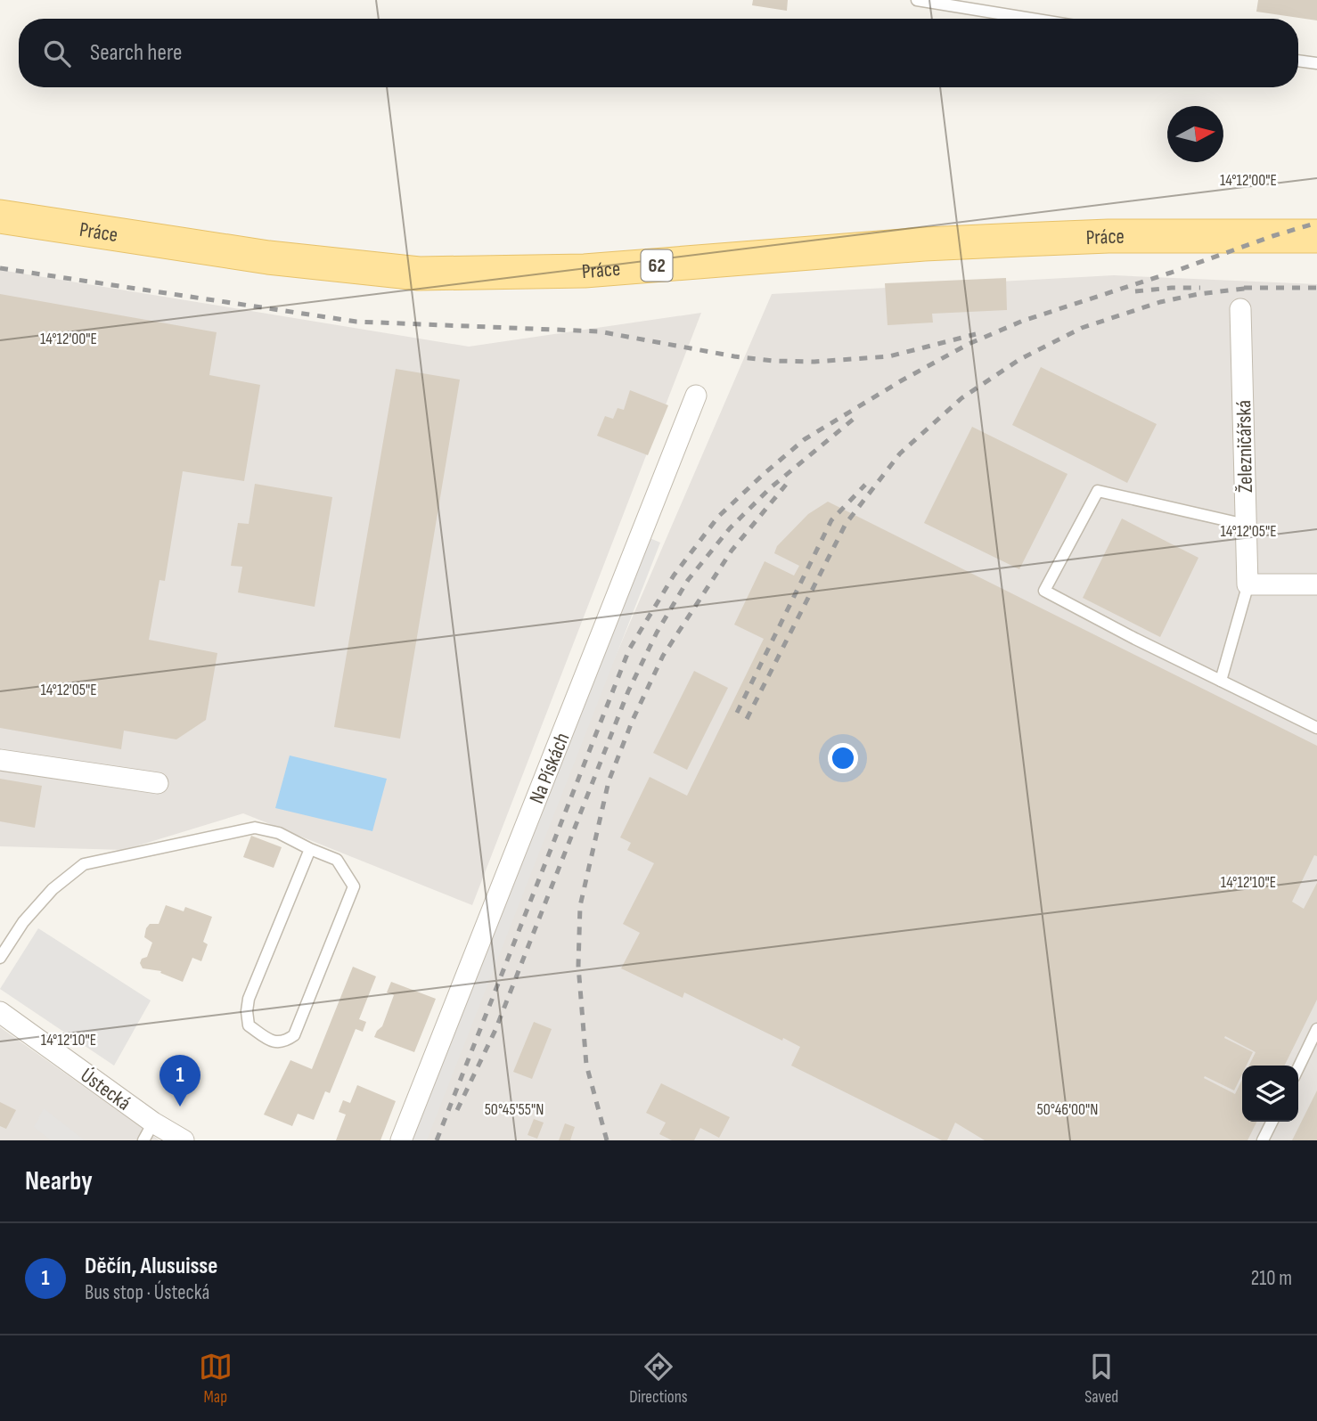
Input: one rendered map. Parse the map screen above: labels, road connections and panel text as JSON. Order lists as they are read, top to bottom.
{
  "streets": {
    "main road": ["Práce", "62"],
    "street": ["Železničářská", "Na Pískách", "Ústecká"]
  },
  "north": "right",
  "page": {
    "search": "Search here",
    "pins": "1",
    "heading": "Nearby",
    "list": [
      {
        "mark": "1",
        "name": "Děčín, Alusuisse",
        "note": "Bus stop · Ústecká",
        "value": "210 m"
      }
    ],
    "nav": ["Map", "Directions", "Saved"]
  },
  "coordinates": [
    "14°12'00\"E",
    "14°12'05\"E",
    "14°12'10\"E",
    "50°45'55\"N",
    "50°46'00\"N"
  ]
}
